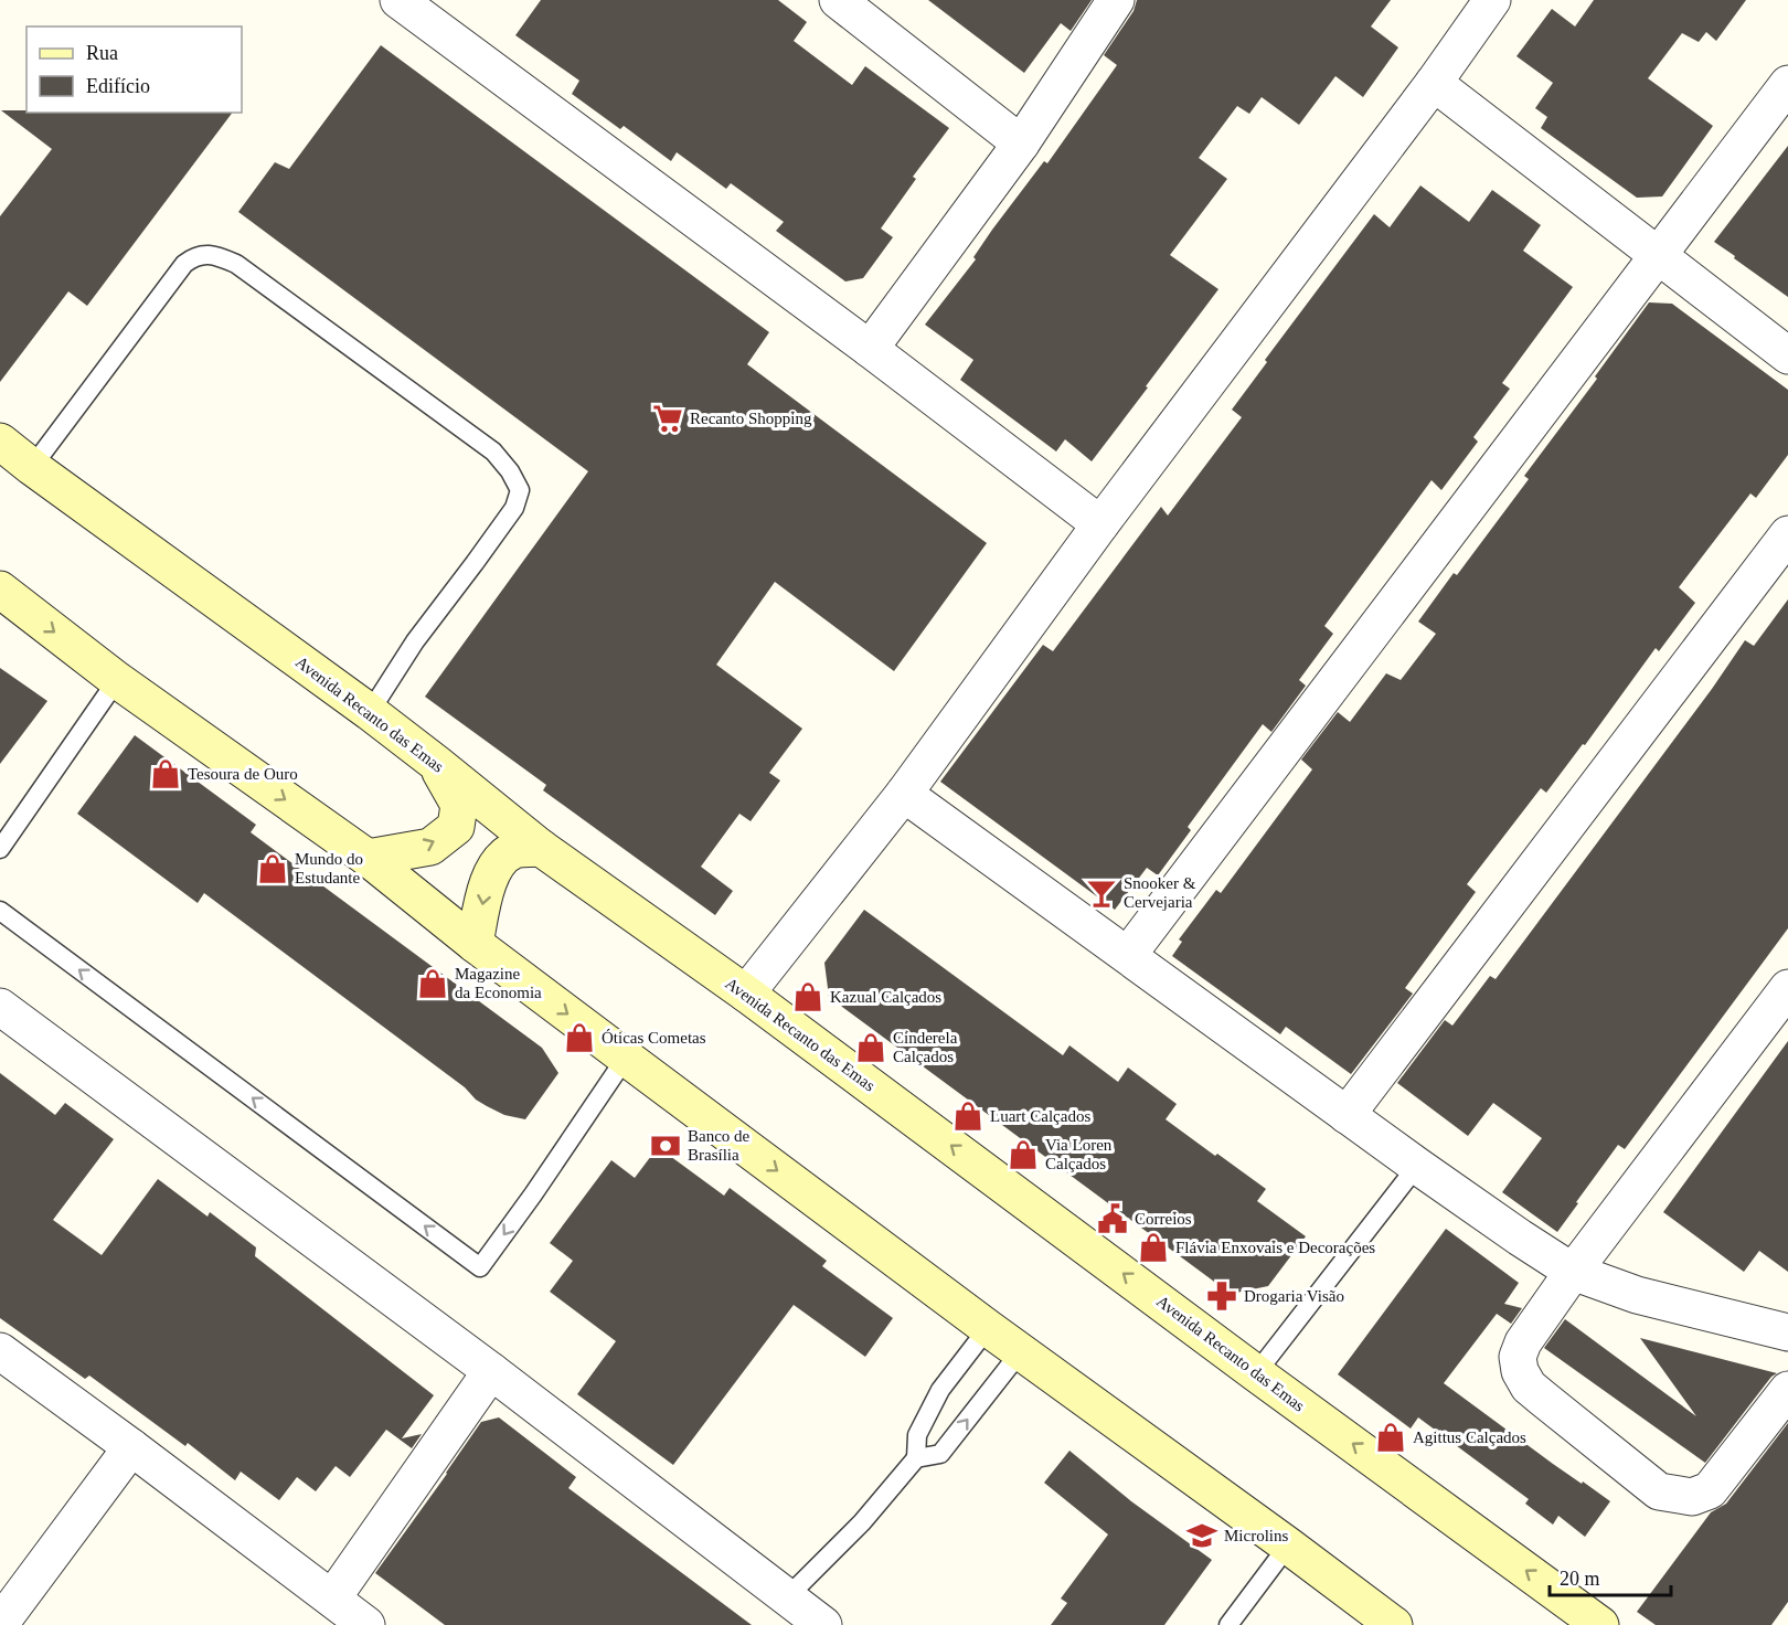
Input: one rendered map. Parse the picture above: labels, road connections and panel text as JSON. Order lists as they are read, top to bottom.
{
  "streets": {
    "main road": ["Avenida Recanto das Emas"]
  },
  "places": {
    "supermarket": ["Recanto Shopping"],
    "shop": [
      "Tesoura de Ouro",
      "Mundo do Estudante",
      "Magazine da Economia",
      "Kazual Calçados",
      "Óticas Cometas",
      "Cinderela Calçados",
      "Luart Calçados",
      "Via Loren Calçados",
      "Flávia Enxovais e Decorações",
      "Agittus Calçados"
    ],
    "bar": ["Snooker & Cervejaria"],
    "bank": ["Banco de Brasília"],
    "public building": ["Correios"],
    "pharmacy": ["Drogaria Visão"],
    "school or university": ["Microlins"]
  },
  "legend": ["Rua", "Edifício"],
  "scale_bar": "20 m"
}
